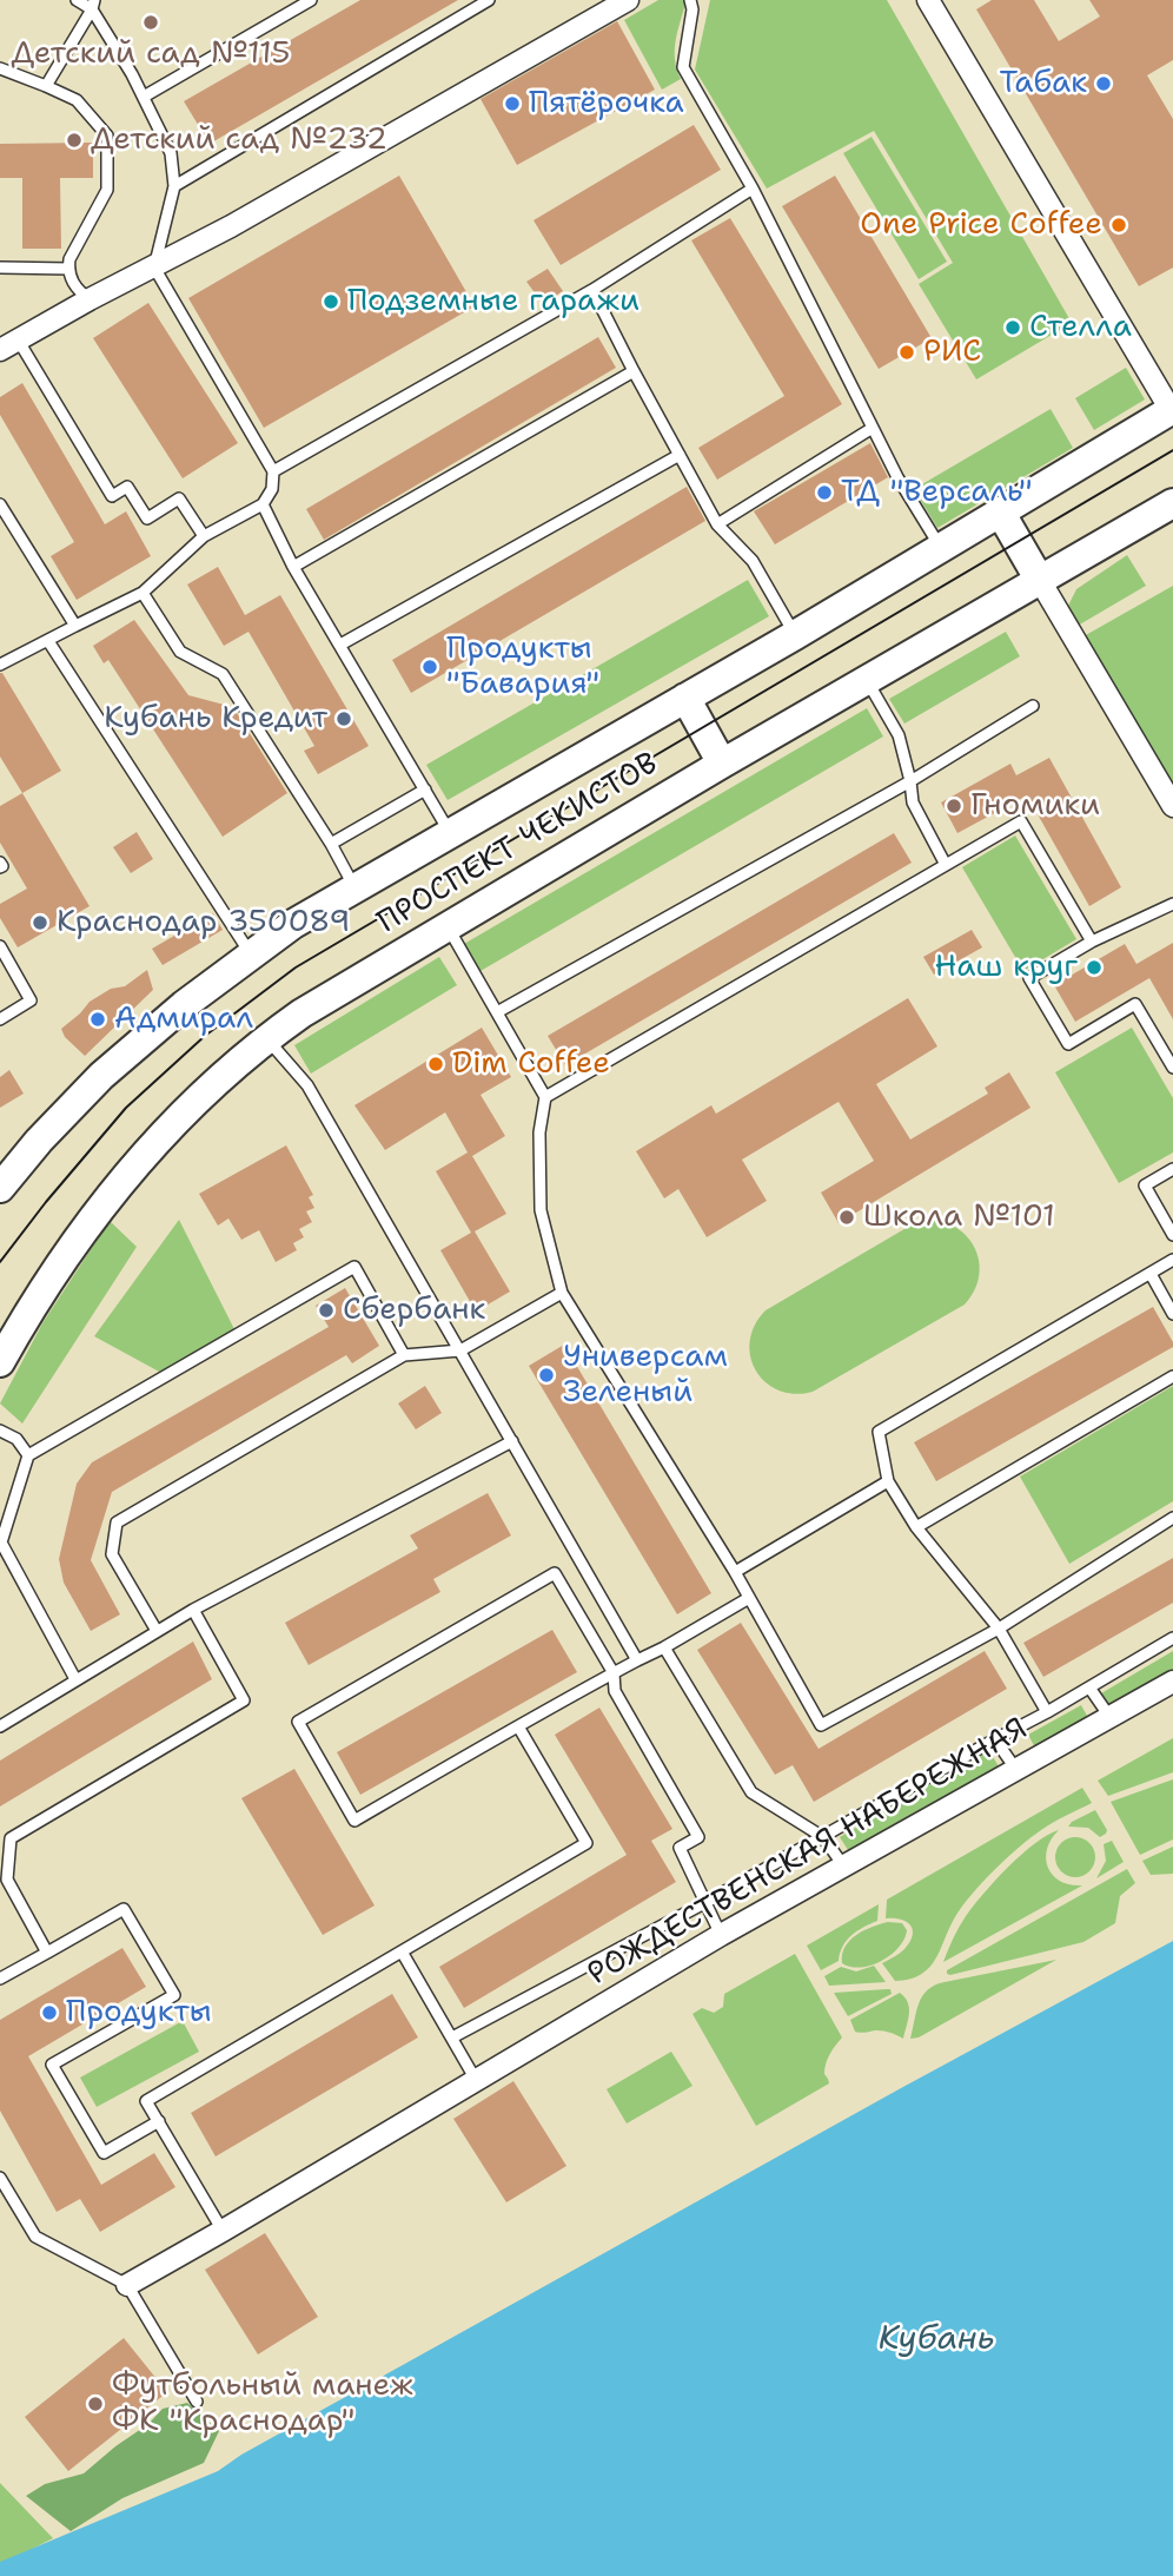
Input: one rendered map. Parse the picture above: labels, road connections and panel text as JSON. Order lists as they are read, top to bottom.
{
  "streets": {
    "main road": ["ПРОСПЕКТ ЧЕКИСТОВ"],
    "street": ["РОЖДЕСТВЕНСКАЯ НАБЕРЕЖНАЯ"]
  },
  "water": ["Кубань"],
  "places": [
    "Детский сад №115",
    "Табак",
    "Пятёрочка",
    "Детский сад №232",
    "One Price Coffee",
    "Подземные гаражи",
    "Стелла",
    "РИС",
    "ТД \"Версаль\"",
    "Продукты \"Бавария\"",
    "Кубань Кредит",
    "Гномики",
    "Краснодар 350089",
    "Наш круг",
    "Адмирал",
    "Dim Coffee",
    "Школа №101",
    "Сбербанк",
    "Универсам Зеленый",
    "Продукты",
    "Футбольный манеж ФК \"Краснодар\""
  ]
}
